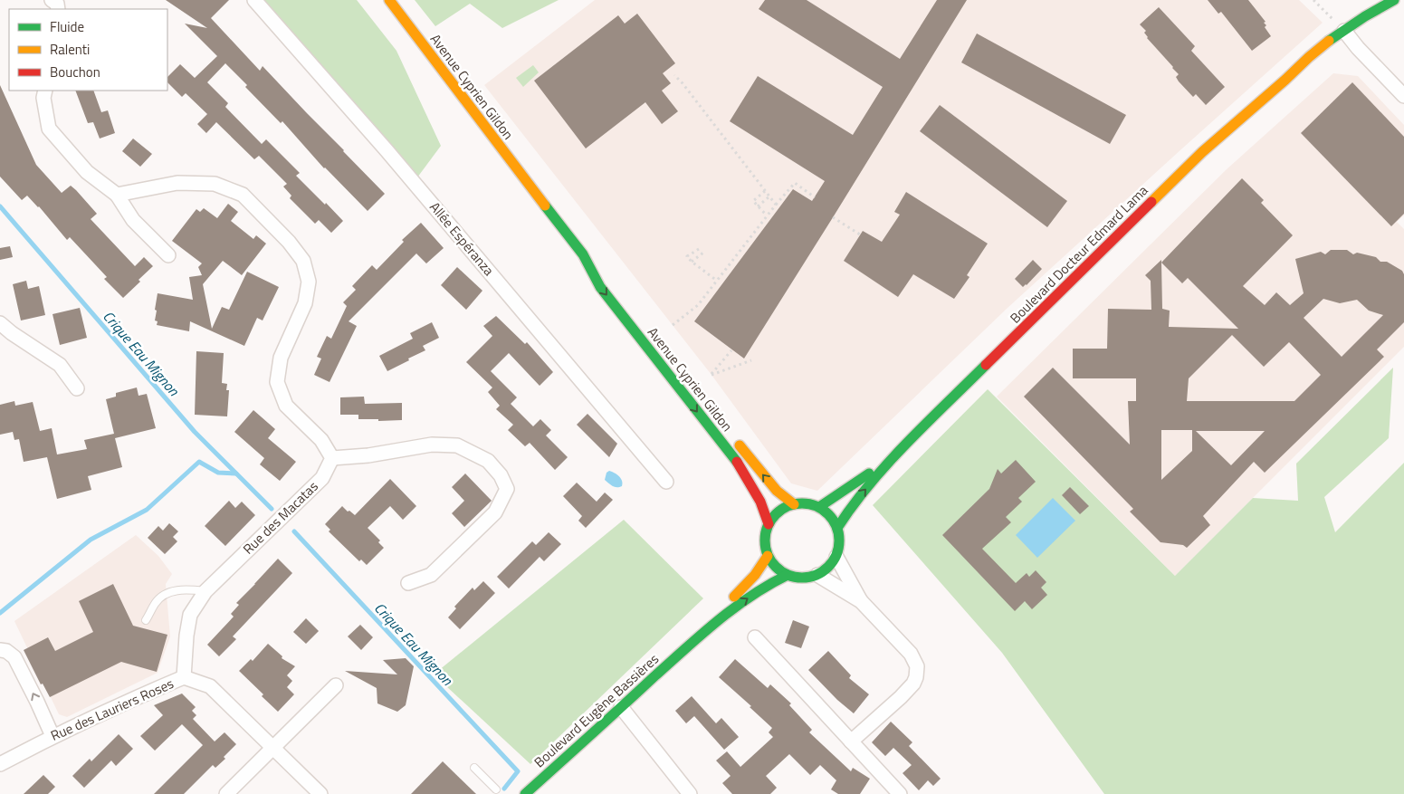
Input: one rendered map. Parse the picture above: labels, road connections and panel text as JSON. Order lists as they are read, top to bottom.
{
  "streets": {
    "street": [
      "Avenue Cyprien Gildon",
      "Allée Espéranza",
      "Boulevard Docteur Edmard Lama",
      "Rue des Macatas",
      "Rue des Lauriers Roses",
      "Boulevard Eugène Bassières"
    ]
  },
  "crossings": [
    ["Avenue Cyprien Gildon", "Boulevard Docteur Edmard Lama"],
    ["Avenue Cyprien Gildon", "Boulevard Eugène Bassières"],
    ["Boulevard Docteur Edmard Lama", "Boulevard Eugène Bassières"],
    ["Rue des Macatas", "Rue des Lauriers Roses"]
  ],
  "water": ["Crique Eau Mignon"],
  "legend": ["Fluide", "Ralenti", "Bouchon"]
}
